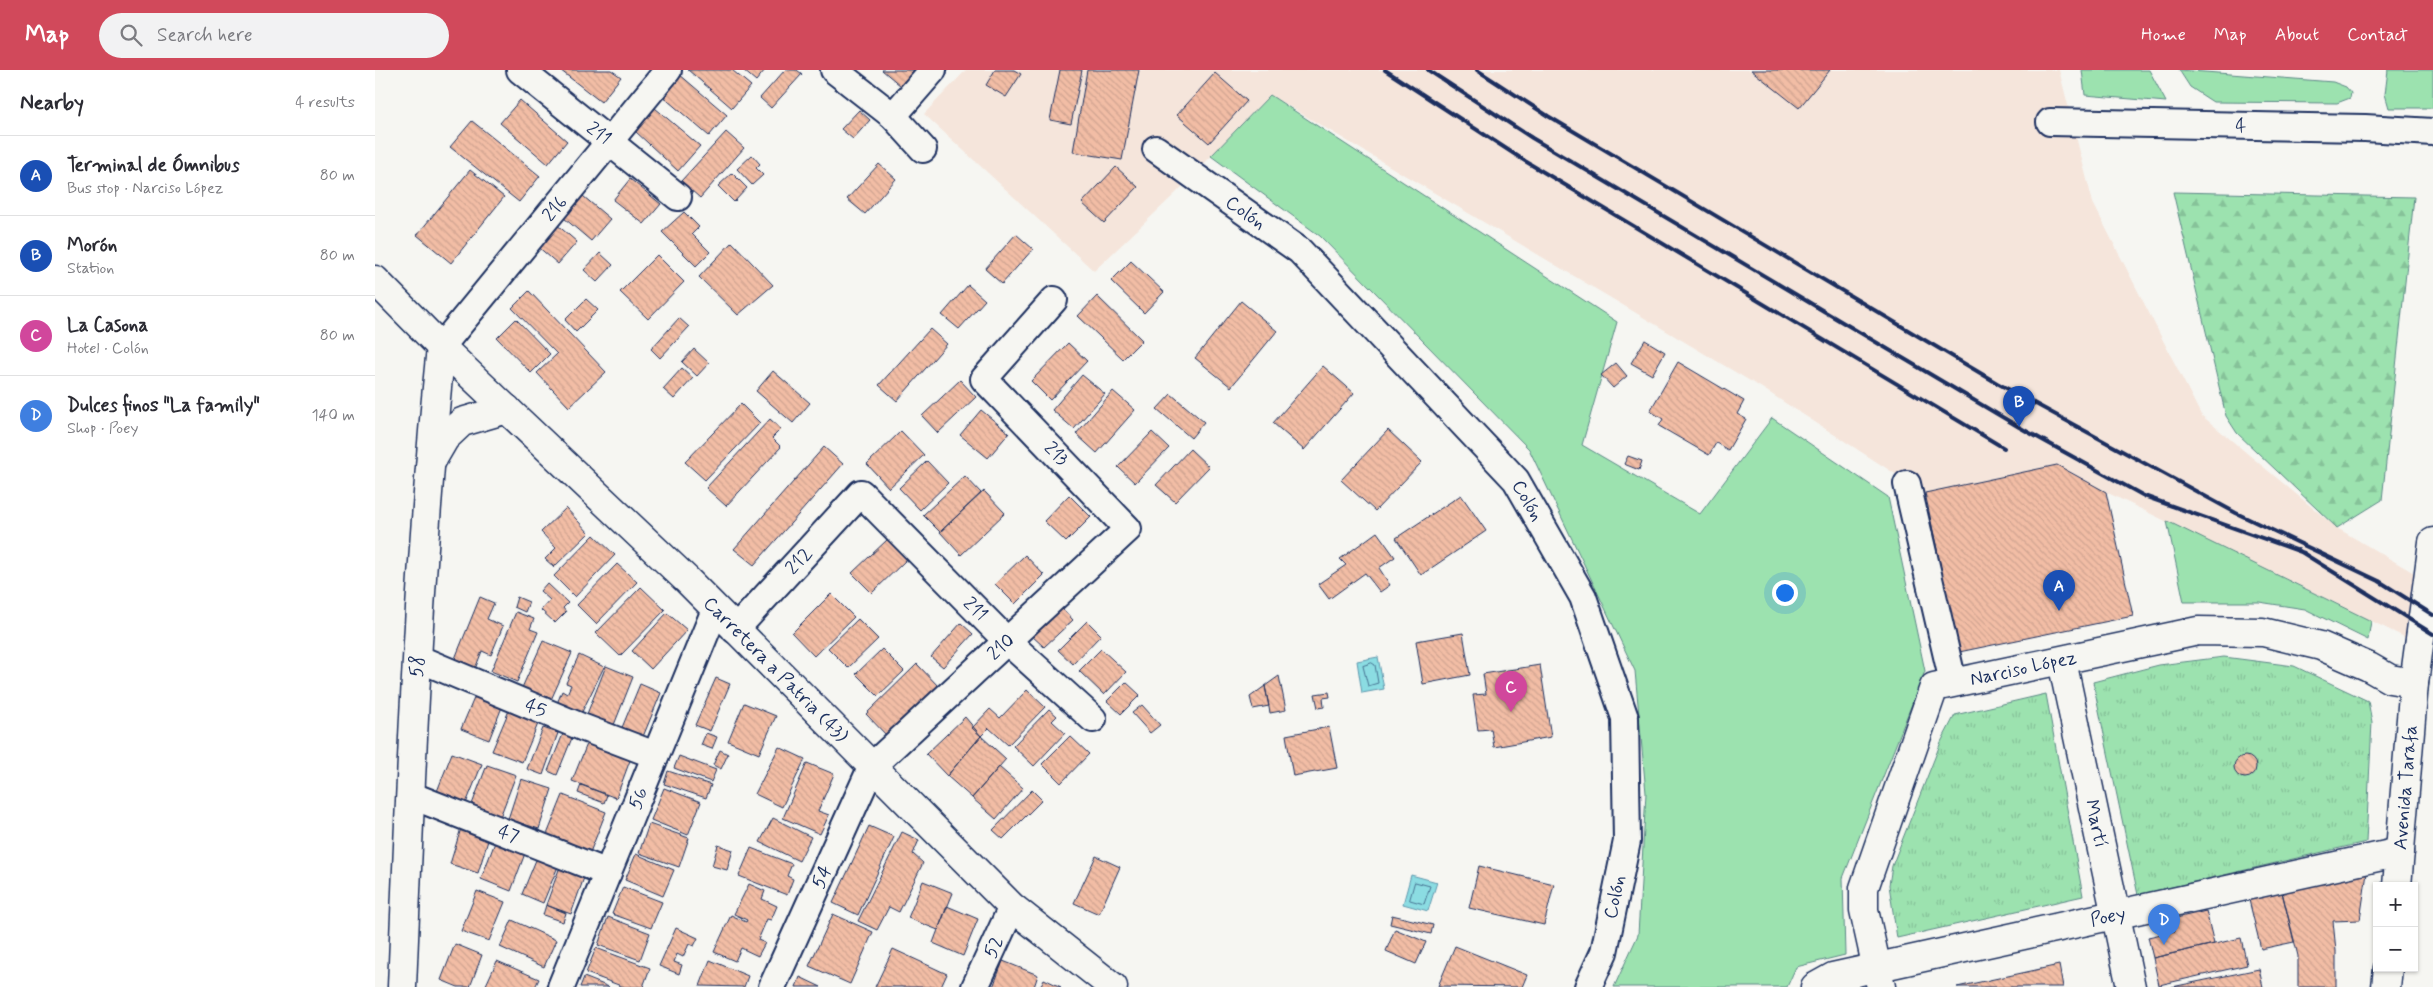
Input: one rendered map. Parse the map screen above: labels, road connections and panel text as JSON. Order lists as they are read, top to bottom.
{
  "streets": {
    "street": [
      "4",
      "211",
      "216",
      "Colón",
      "213",
      "212",
      "210",
      "58",
      "Narciso López",
      "Carretera a Patria (43)",
      "45",
      "Avenida Tarafa",
      "56",
      "Martí",
      "47",
      "54",
      "Poey",
      "52"
    ]
  },
  "crossings": [
    ["211", "216"],
    ["211", "212"],
    ["211", "210"],
    ["216", "58"],
    ["216", "Carretera a Patria (43)"],
    ["213", "210"],
    ["212", "Carretera a Patria (43)"],
    ["210", "Carretera a Patria (43)"],
    ["210", "54"],
    ["58", "Carretera a Patria (43)"],
    ["58", "45"],
    ["58", "47"],
    ["Narciso López", "Avenida Tarafa"],
    ["Narciso López", "Martí"],
    ["Narciso López", "Poey"],
    ["Carretera a Patria (43)", "56"],
    ["Carretera a Patria (43)", "54"],
    ["Carretera a Patria (43)", "52"],
    ["45", "56"],
    ["Avenida Tarafa", "Poey"],
    ["56", "47"],
    ["Martí", "Poey"]
  ],
  "page": {
    "header": "Map",
    "search": "Search here",
    "nav": [
      "Home",
      "Map",
      "About",
      "Contact"
    ],
    "heading": ["Nearby", "4 results"],
    "list": [
      {
        "mark": "A",
        "name": "Terminal de Ómnibus",
        "note": "Bus stop · Narciso López",
        "value": "80 m"
      },
      {
        "mark": "B",
        "name": "Morón",
        "note": "Station",
        "value": "80 m"
      },
      {
        "mark": "C",
        "name": "La Casona",
        "note": "Hotel · Colón",
        "value": "80 m"
      },
      {
        "mark": "D",
        "name": "Dulces finos \"La family\"",
        "note": "Shop · Poey",
        "value": "140 m"
      }
    ],
    "pins": [
      "B",
      "A",
      "C",
      "D"
    ],
    "map_buttons": ["+", "−"]
  }
}
